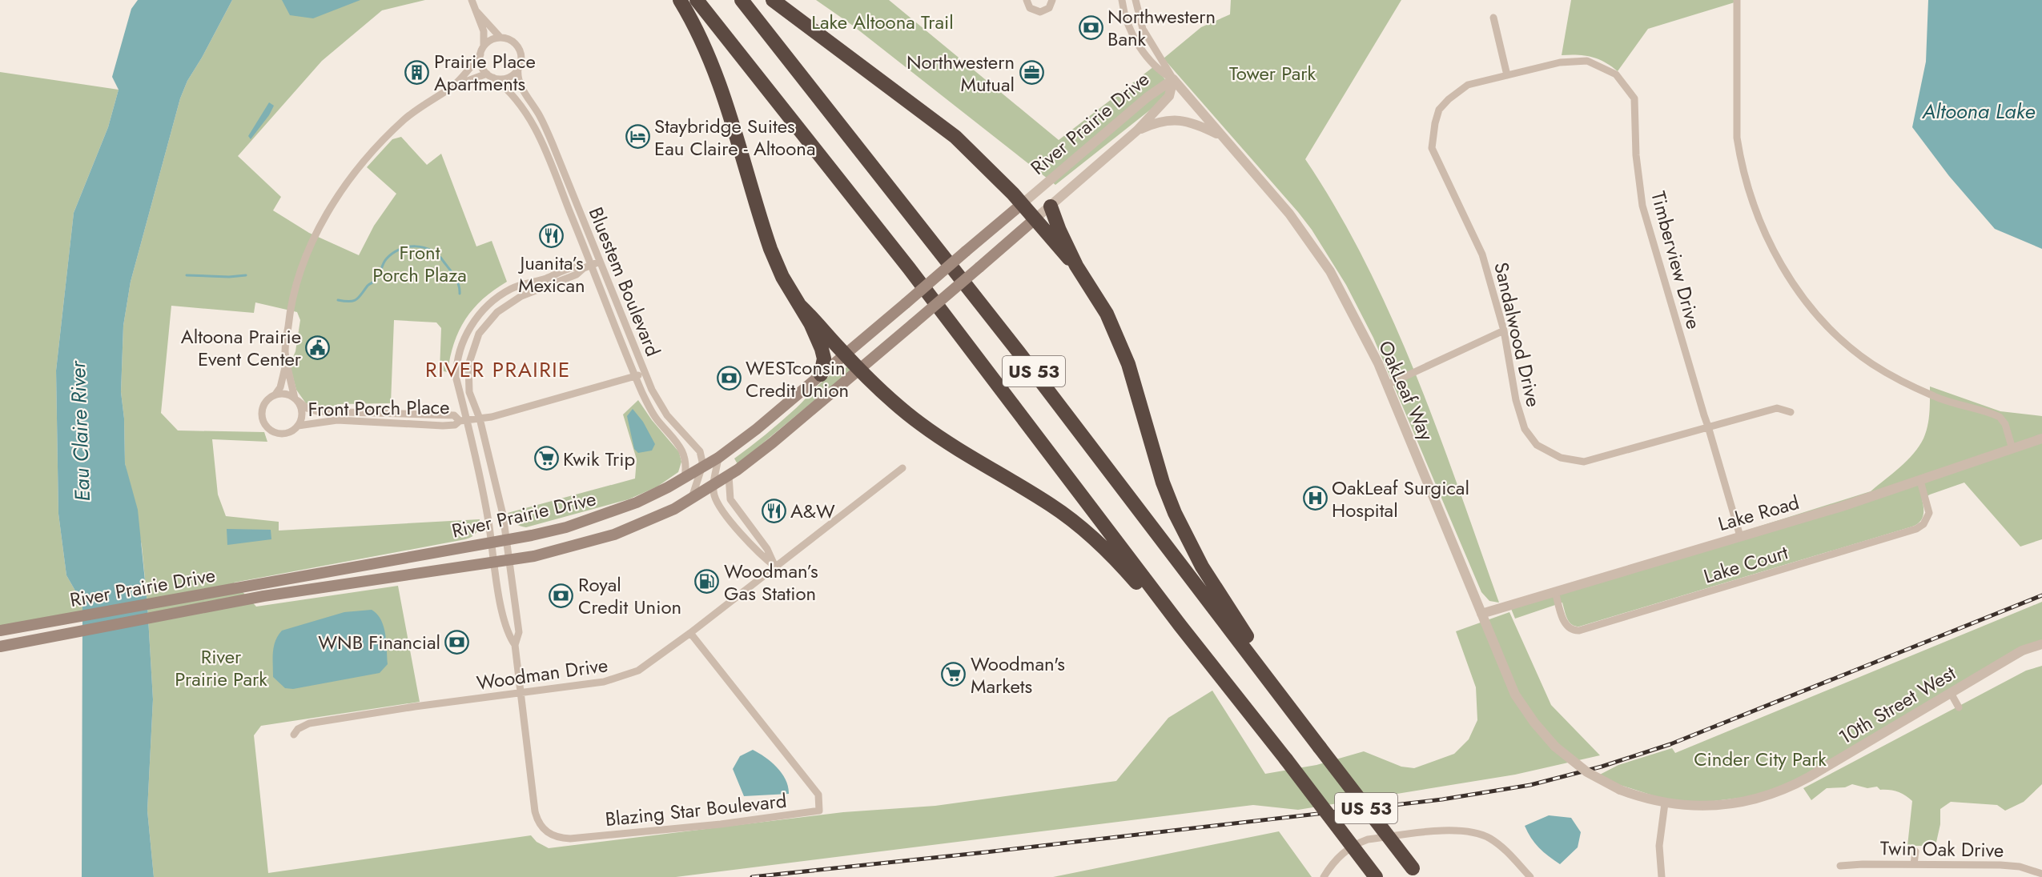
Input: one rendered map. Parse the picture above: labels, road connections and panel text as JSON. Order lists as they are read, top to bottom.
{
  "streets": {
    "highway": ["US 53"],
    "main road": ["River Prairie Drive"],
    "street": [
      "Timberview Drive",
      "Bluestem Boulevard",
      "Sandalwood Drive",
      "OakLeaf Way",
      "Front Porch Place",
      "Lake Road",
      "Lake Court",
      "Woodman Drive",
      "10th Street West",
      "Blazing Star Boulevard",
      "Twin Oak Drive"
    ]
  },
  "crossings": [
    ["River Prairie Drive", "Bluestem Boulevard"],
    ["River Prairie Drive", "OakLeaf Way"],
    ["River Prairie Drive", "Blazing Star Boulevard"],
    ["Timberview Drive", "Sandalwood Drive"],
    ["Timberview Drive", "Lake Road"],
    ["Bluestem Boulevard", "Front Porch Place"],
    ["Bluestem Boulevard", "Blazing Star Boulevard"],
    ["OakLeaf Way", "Lake Road"],
    ["OakLeaf Way", "10th Street West"],
    ["Front Porch Place", "Blazing Star Boulevard"],
    ["Lake Road", "Lake Court"],
    ["Woodman Drive", "Blazing Star Boulevard"]
  ],
  "districts": ["RIVER PRAIRIE"],
  "water": ["Altoona Lake", "Eau Claire River"],
  "parks": [
    "Lake Altoona Trail",
    "Tower Park",
    "Front Porch Plaza",
    "River Prairie Park",
    "Cinder City Park"
  ],
  "places": {
    "bank": [
      "Northwestern Bank",
      "WESTconsin Credit Union",
      "Royal Credit Union",
      "WNB Financial"
    ],
    "building": ["Prairie Place Apartments"],
    "office": ["Northwestern Mutual"],
    "hotel": ["Staybridge Suites Eau Claire - Altoona"],
    "restaurant": ["Juanita’s Mexican", "A&W"],
    "public building": ["Altoona Prairie Event Center"],
    "supermarket": ["Kwik Trip", "Woodman's Markets"],
    "hospital": ["OakLeaf Surgical Hospital"],
    "fuel station": ["Woodman’s Gas Station"]
  }
}
